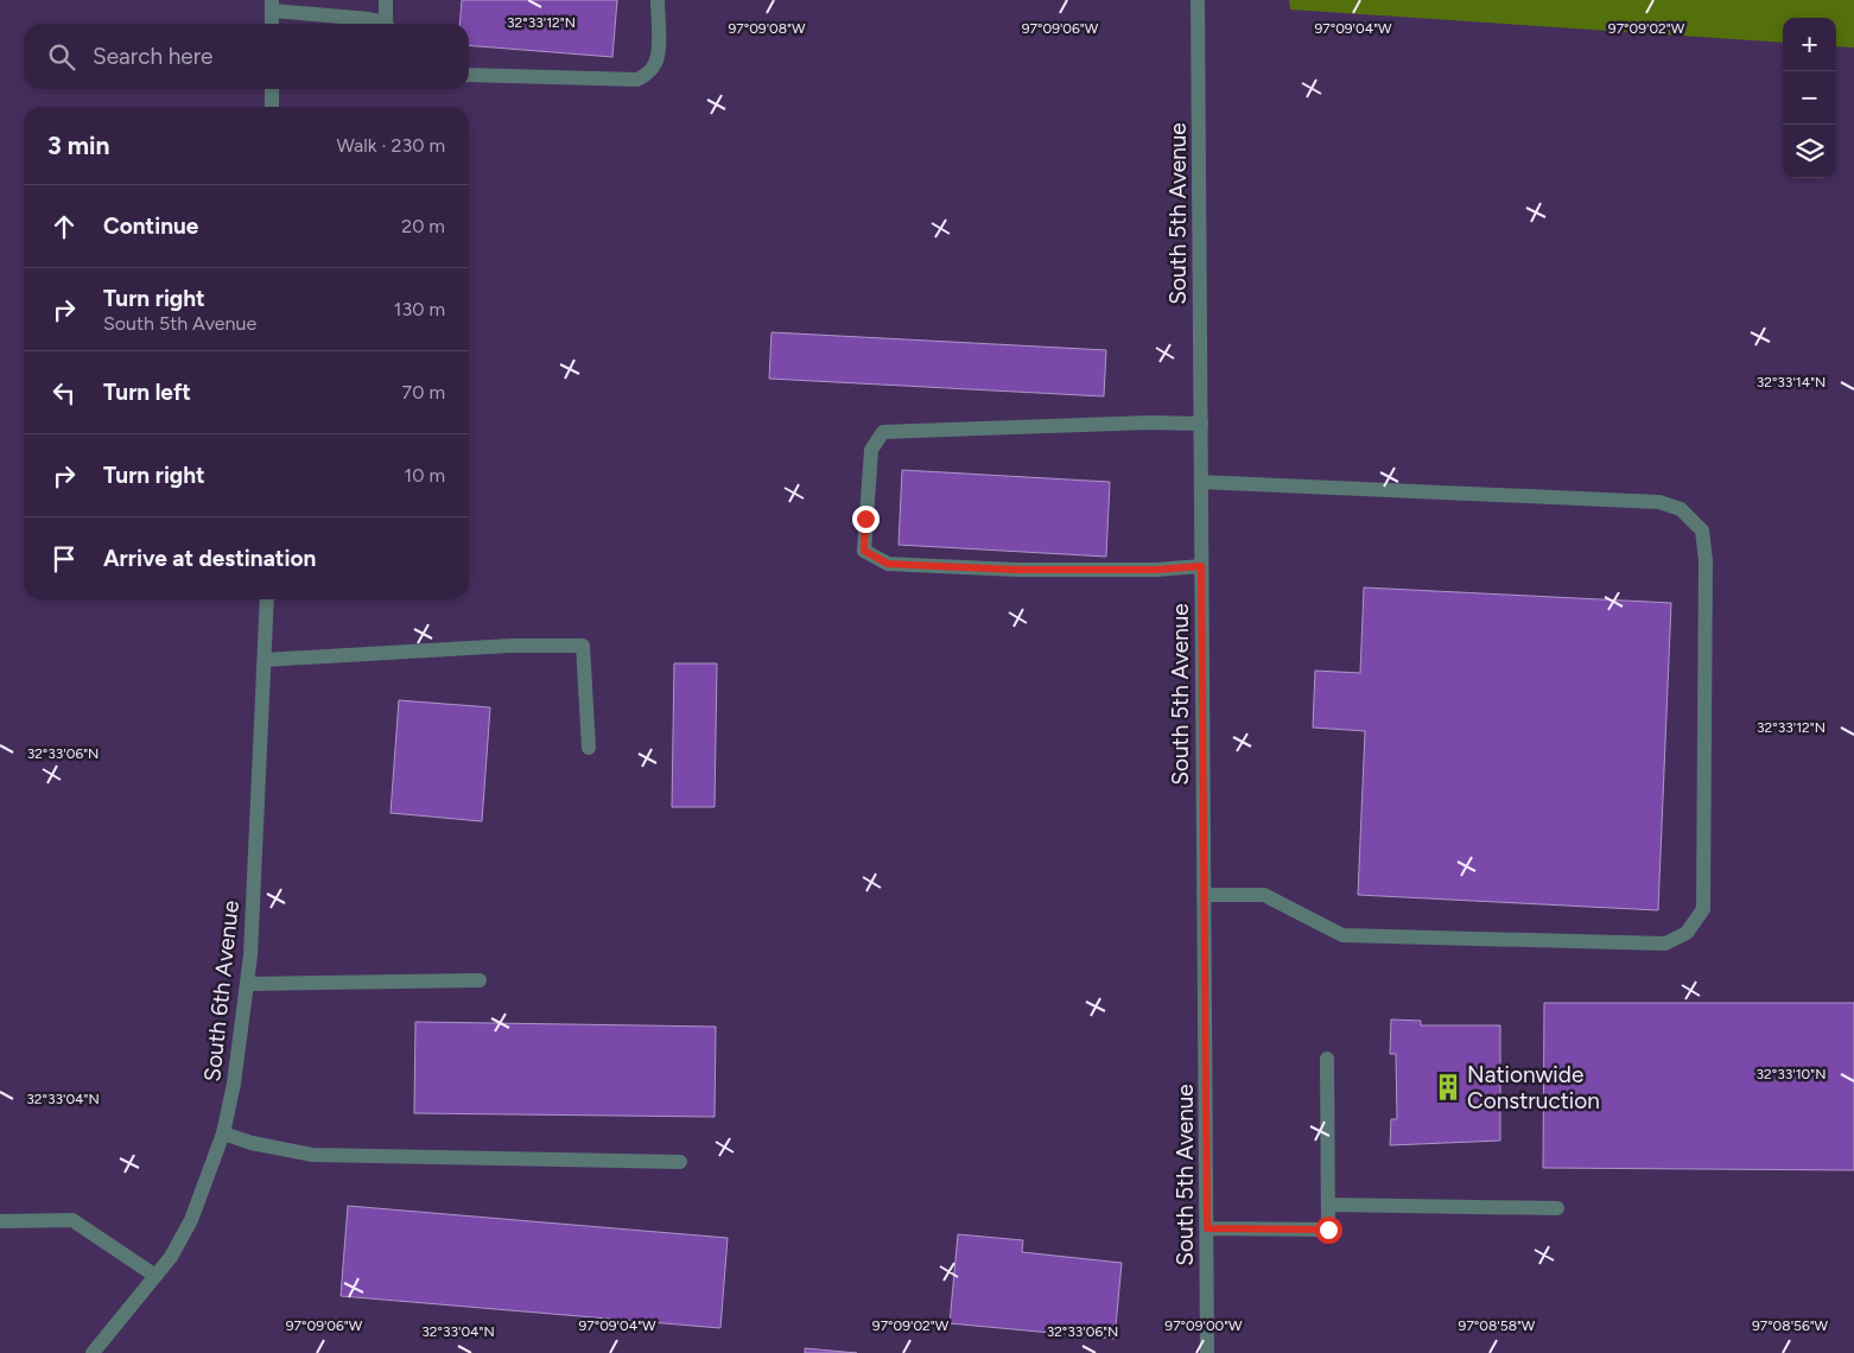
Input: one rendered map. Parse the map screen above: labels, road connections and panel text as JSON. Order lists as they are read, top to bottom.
{
  "streets": {
    "street": ["South 5th Avenue", "South 6th Avenue"]
  },
  "places": {
    "building": ["Nationwide Construction"]
  },
  "page": {
    "map_buttons": ["+", "−"],
    "search": "Search here",
    "heading": ["3 min", "Walk · 230 m"],
    "list": [
      ["Continue", "20 m"],
      ["Turn right", "South 5th Avenue", "130 m"],
      ["Turn left", "70 m"],
      ["Turn right", "10 m"],
      "Arrive at destination"
    ]
  },
  "coordinates": [
    "32°33'12\"N",
    "97°09'08\"W",
    "97°09'06\"W",
    "97°09'04\"W",
    "97°09'02\"W",
    "32°33'14\"N",
    "32°33'06\"N",
    "32°33'10\"N",
    "32°33'04\"N",
    "97°09'00\"W",
    "97°08'58\"W",
    "97°08'56\"W"
  ]
}
